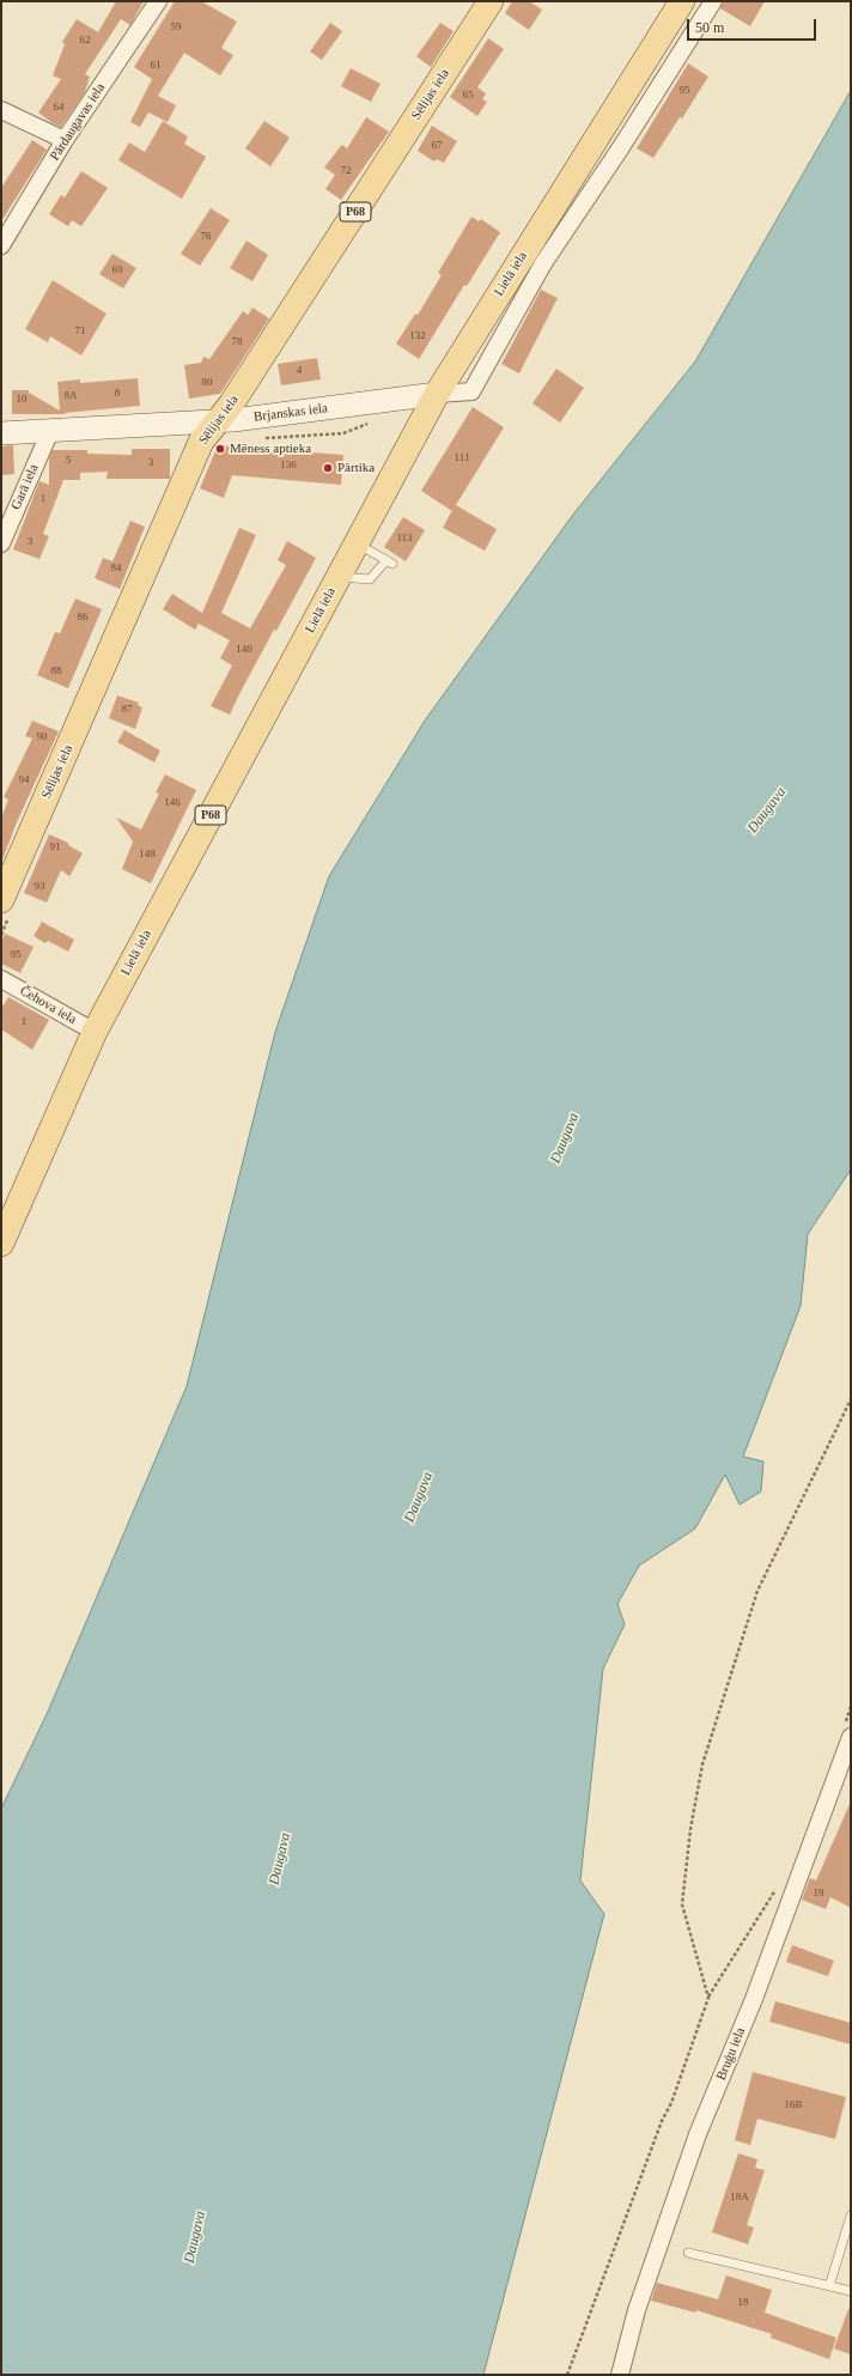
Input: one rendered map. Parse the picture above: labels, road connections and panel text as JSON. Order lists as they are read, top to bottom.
{
  "streets": {
    "main road": [
      "Sēlijas iela",
      "P68",
      "Lielā iela",
      "Brjanskas iela"
    ],
    "street": [
      "Pārdaugavas iela",
      "Garā iela",
      "Čehova iela",
      "Bruģu iela"
    ]
  },
  "crossings": [
    ["Sēlijas iela", "Brjanskas iela"],
    ["Lielā iela", "Brjanskas iela"],
    ["Lielā iela", "Čehova iela"],
    ["Brjanskas iela", "Garā iela"]
  ],
  "water": ["Daugava"],
  "places": ["Mēness aptieka", "Pārtika"],
  "house_numbers": [
    "59",
    "62",
    "61",
    "95",
    "65",
    "64",
    "67",
    "72",
    "76",
    "69",
    "71",
    "132",
    "78",
    "4",
    "80",
    "8",
    "8A",
    "10",
    "111",
    "5",
    "3",
    "136",
    "1",
    "113",
    "3",
    "84",
    "86",
    "140",
    "88",
    "87",
    "90",
    "94",
    "146",
    "91",
    "148",
    "93",
    "95",
    "1",
    "19",
    "16B",
    "18A",
    "18"
  ],
  "scale_bar": "50 m"
}
